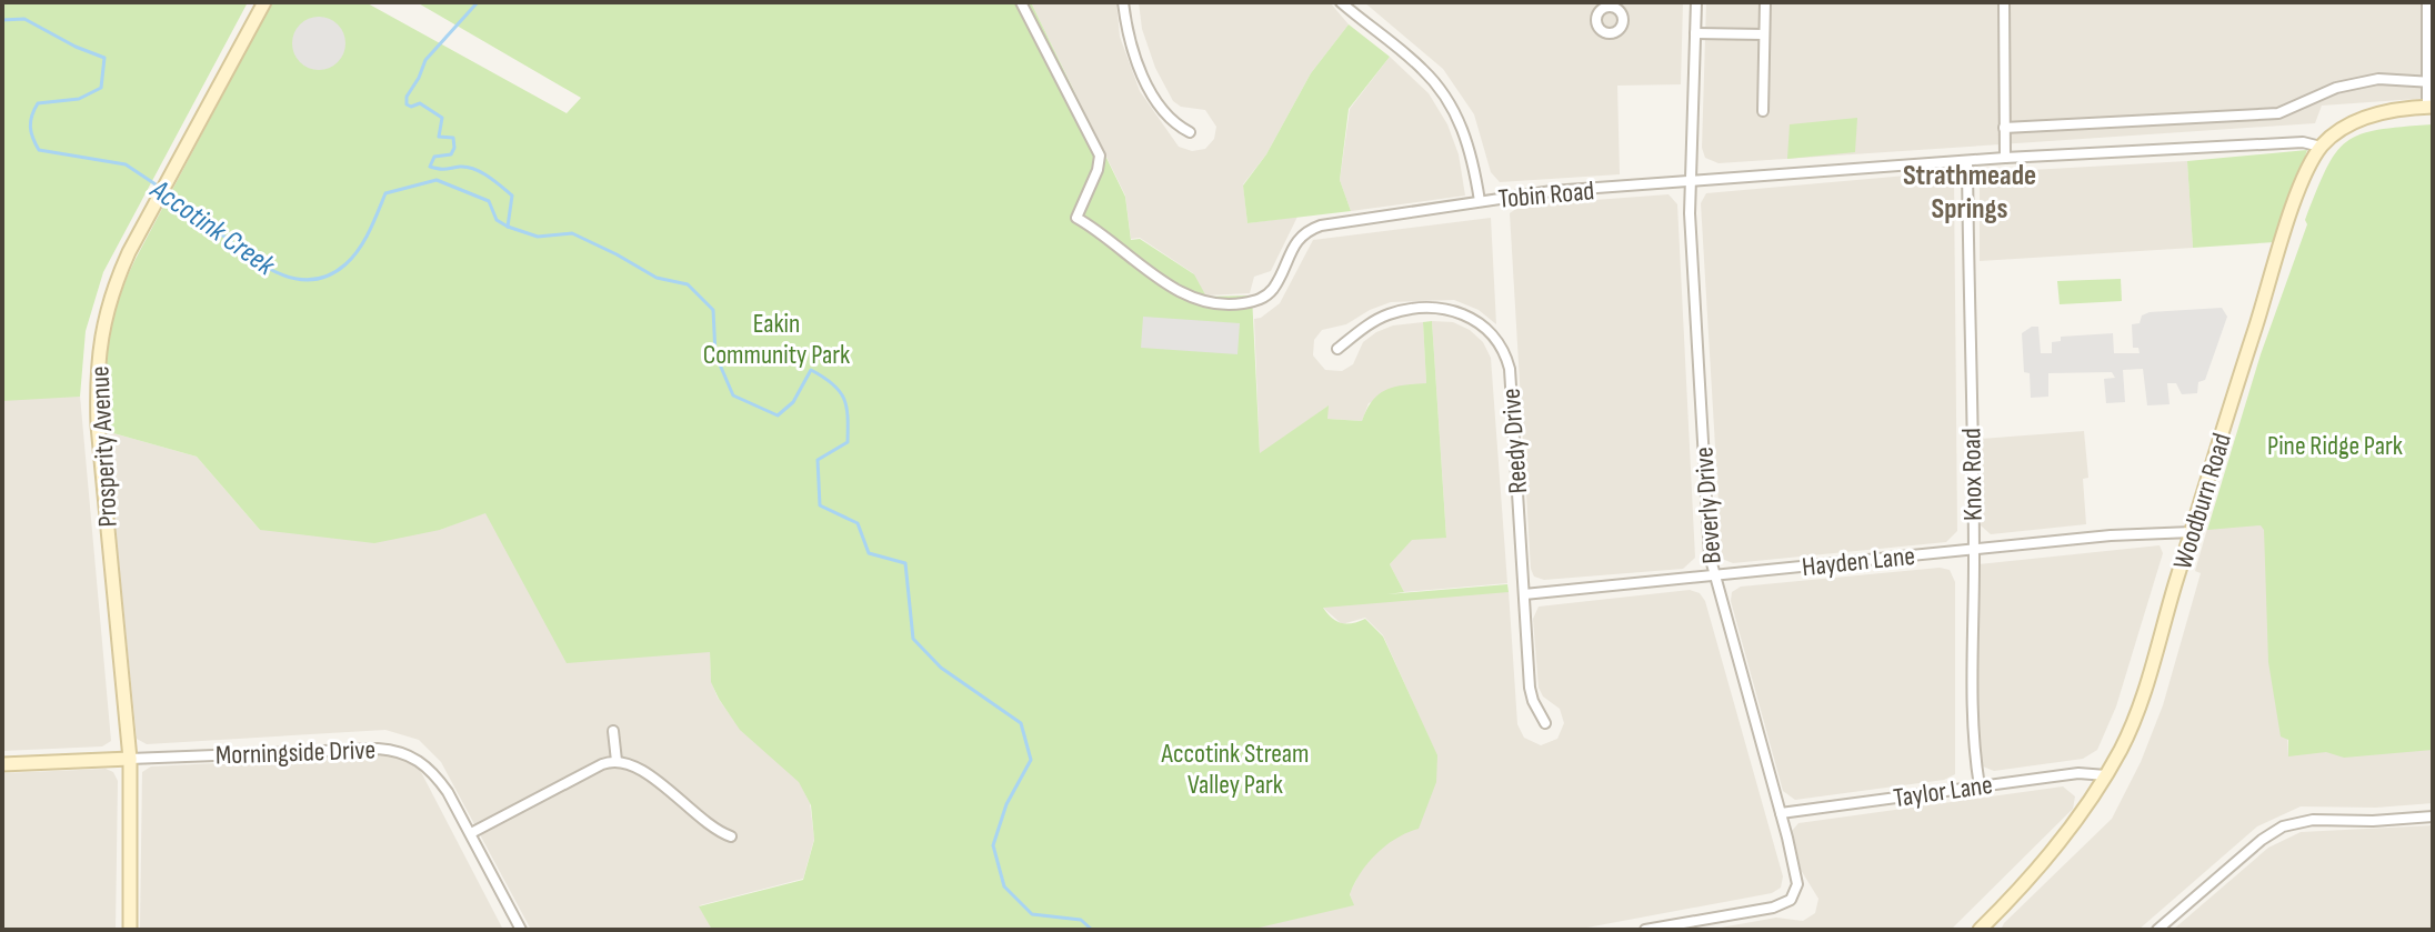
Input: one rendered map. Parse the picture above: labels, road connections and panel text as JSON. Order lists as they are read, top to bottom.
{
  "streets": {
    "street": [
      "Tobin Road",
      "Reedy Drive",
      "Prosperity Avenue",
      "Knox Road",
      "Woodburn Road",
      "Beverly Drive",
      "Hayden Lane",
      "Morningside Drive",
      "Taylor Lane"
    ]
  },
  "crossings": [
    ["Tobin Road", "Knox Road"],
    ["Tobin Road", "Woodburn Road"],
    ["Tobin Road", "Beverly Drive"],
    ["Reedy Drive", "Hayden Lane"],
    ["Prosperity Avenue", "Morningside Drive"],
    ["Knox Road", "Hayden Lane"],
    ["Knox Road", "Taylor Lane"],
    ["Woodburn Road", "Hayden Lane"],
    ["Woodburn Road", "Taylor Lane"],
    ["Beverly Drive", "Hayden Lane"],
    ["Beverly Drive", "Taylor Lane"]
  ],
  "districts": ["Strathmeade Springs"],
  "water": ["Accotink Creek"],
  "parks": ["Eakin Community Park", "Pine Ridge Park", "Accotink Stream Valley Park"]
}
